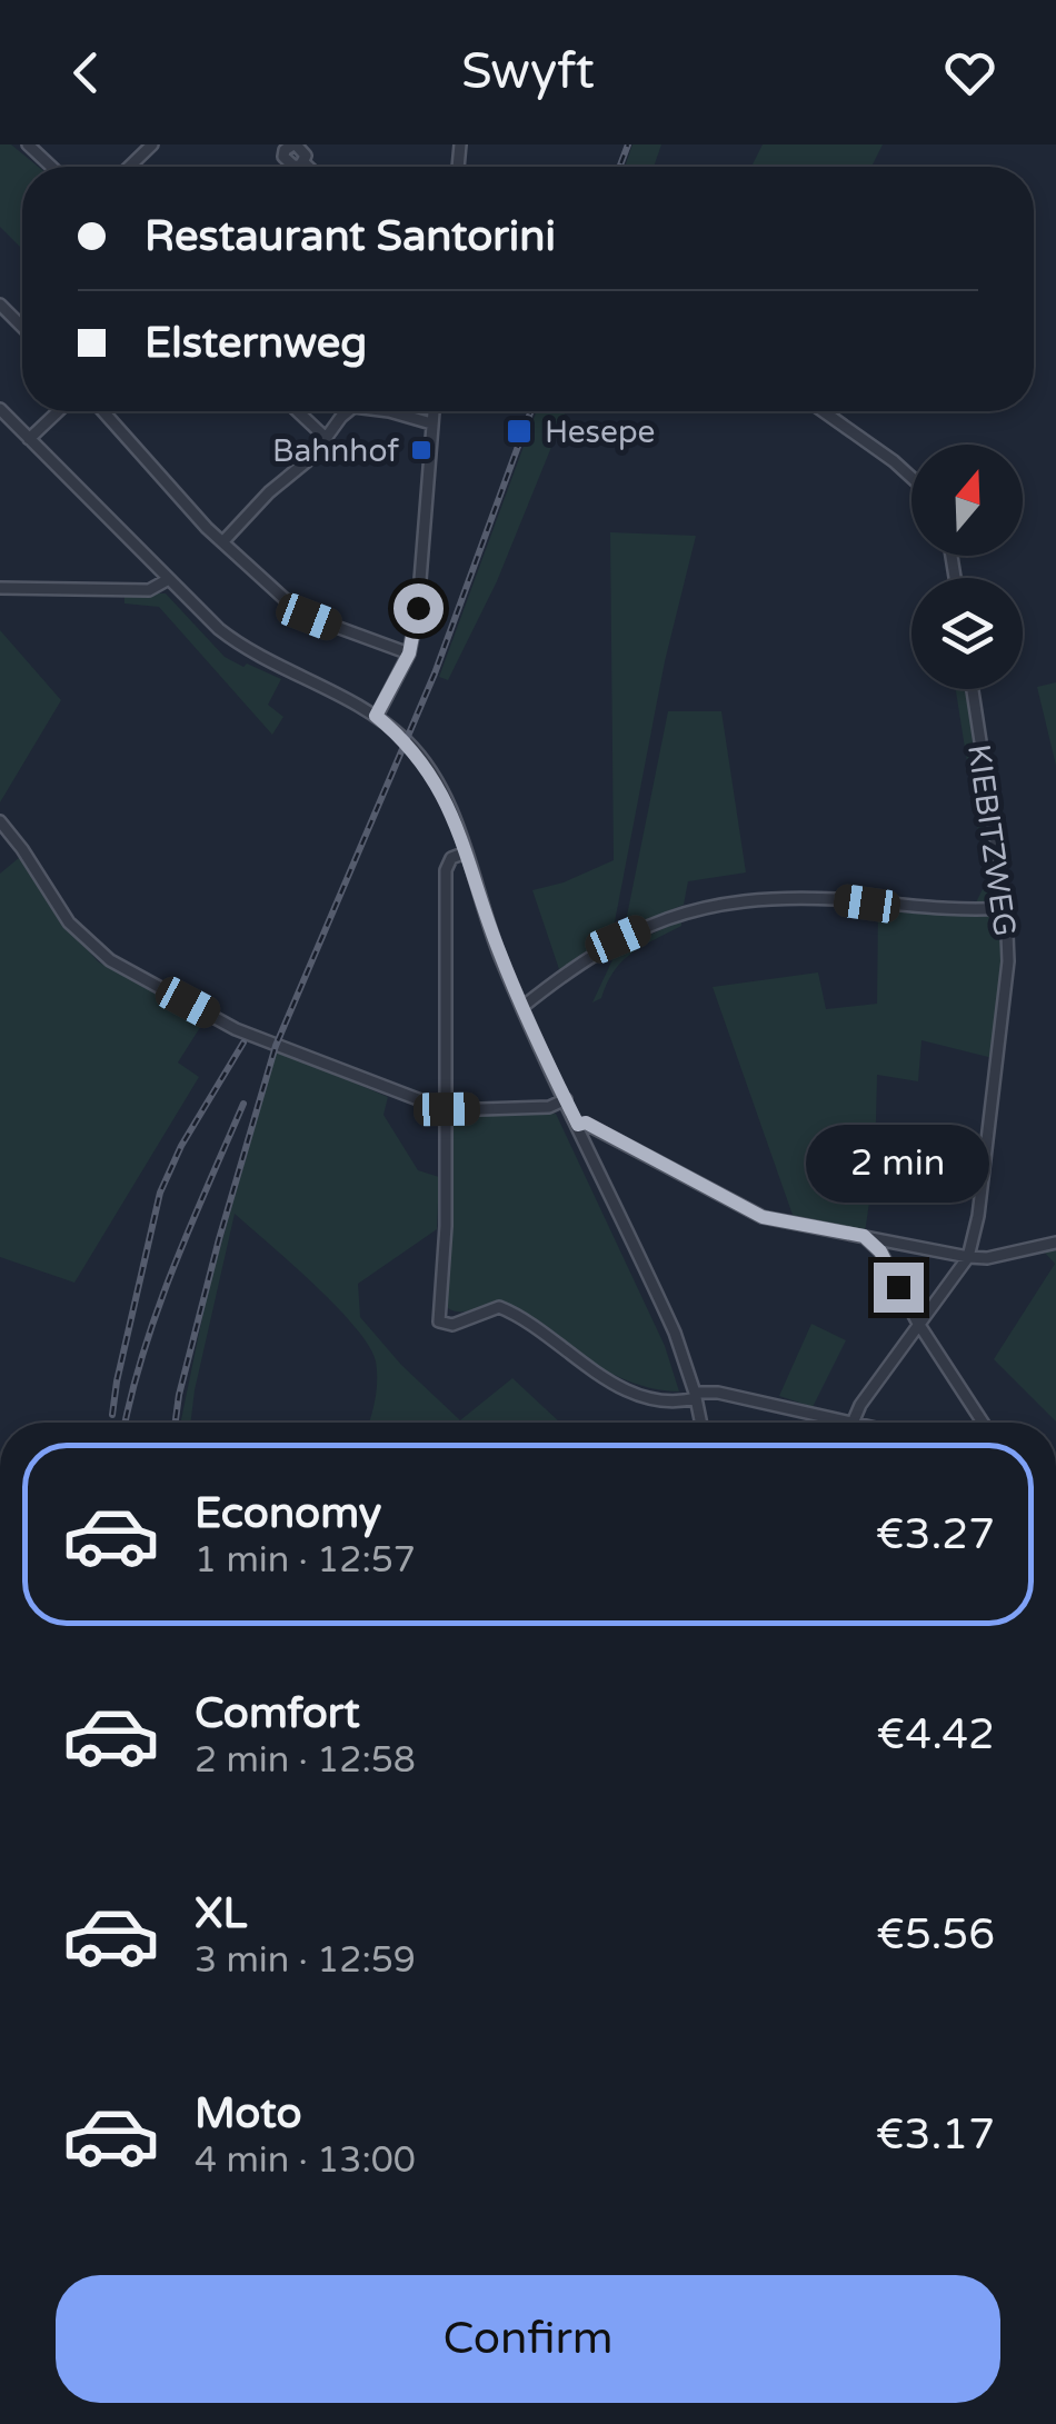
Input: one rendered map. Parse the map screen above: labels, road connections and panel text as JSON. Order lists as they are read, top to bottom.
{
  "streets": {
    "street": ["KIEBITZWEG"]
  },
  "places": {
    "transit": ["Hesepe", "Bahnhof"]
  },
  "north": "top",
  "page": {
    "header": "Swyft",
    "banner": ["Restaurant Santorini", "Elsternweg"],
    "bubble": "2 min",
    "list": [
      {
        "name": "Economy",
        "note": "1 min · 12:57",
        "value": "€3.27"
      },
      {
        "name": "Comfort",
        "note": "2 min · 12:58",
        "value": "€4.42"
      },
      {
        "name": "XL",
        "note": "3 min · 12:59",
        "value": "€5.56"
      },
      {
        "name": "Moto",
        "note": "4 min · 13:00",
        "value": "€3.17"
      }
    ],
    "buttons": "Confirm"
  }
}
